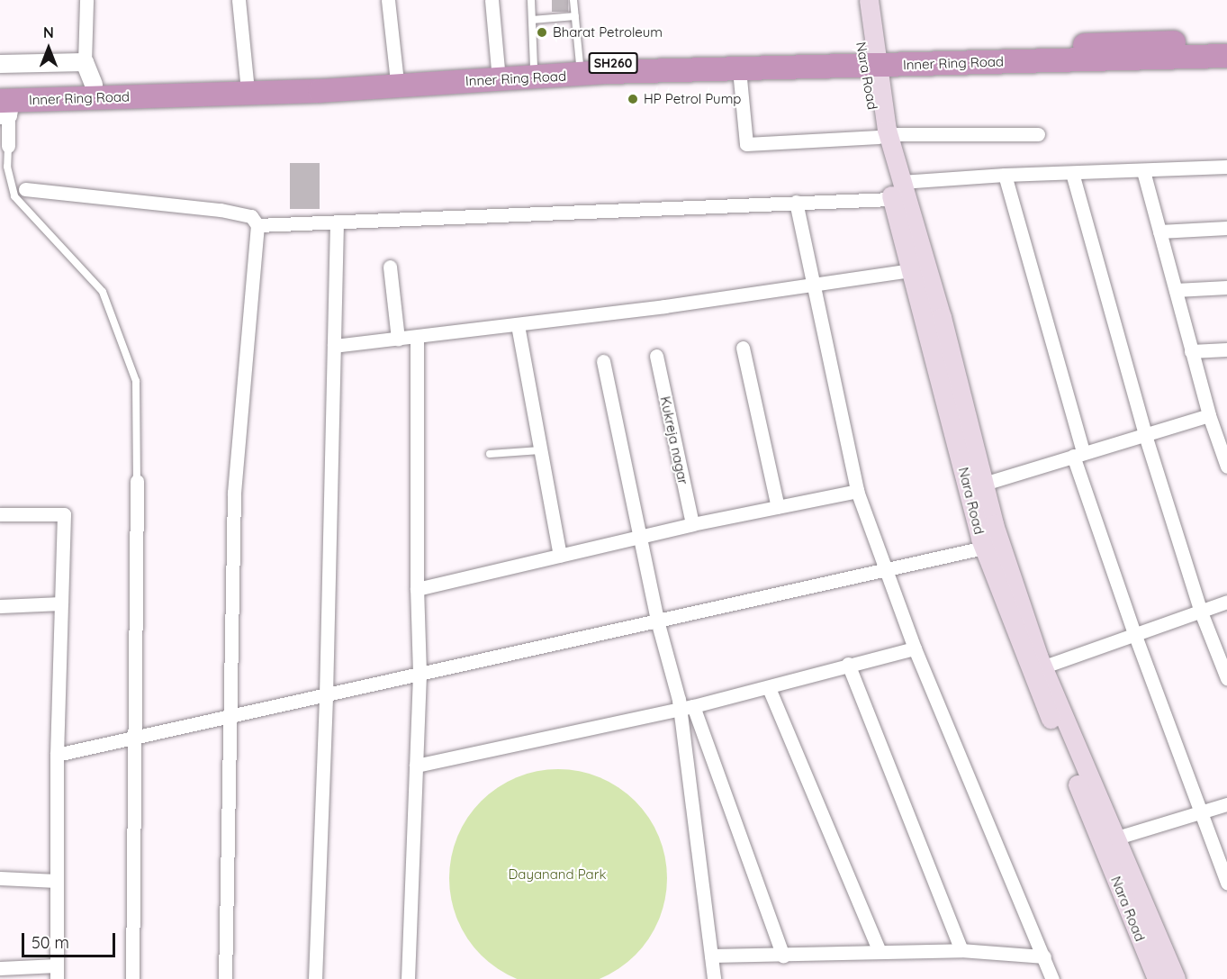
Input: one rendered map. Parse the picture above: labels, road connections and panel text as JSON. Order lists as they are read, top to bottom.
{
  "streets": {
    "highway": ["SH260", "Inner Ring Road"],
    "main road": ["Nara Road"],
    "street": ["Kukreja nagar"]
  },
  "crossings": [
    ["Inner Ring Road", "Nara Road"]
  ],
  "parks": ["Dayanand Park"],
  "places": ["Bharat Petroleum", "HP Petrol Pump"],
  "scale_bar": "50 m",
  "north": "top"
}
